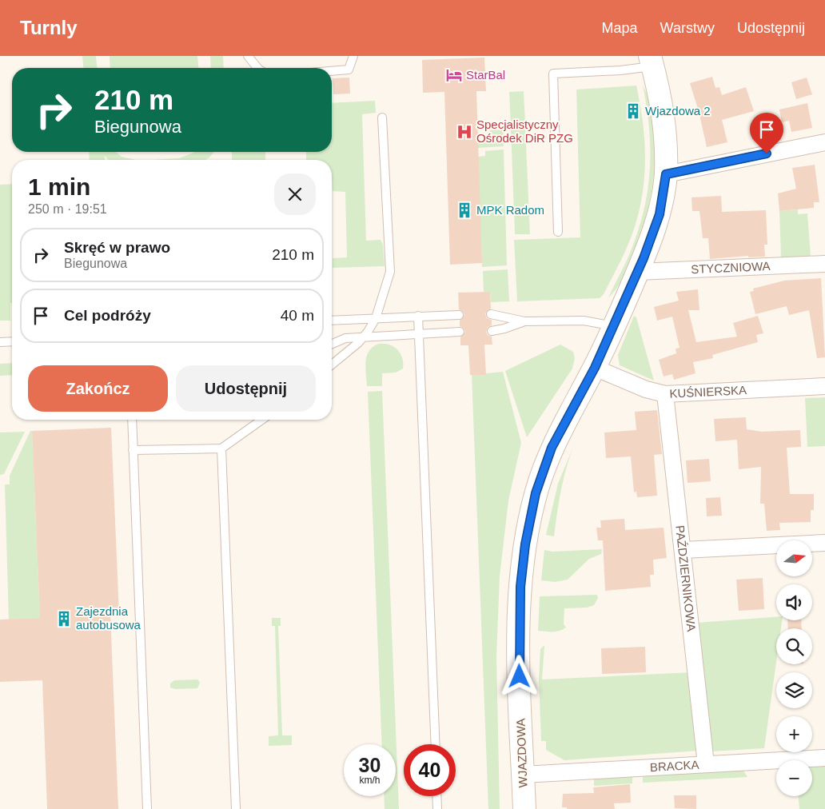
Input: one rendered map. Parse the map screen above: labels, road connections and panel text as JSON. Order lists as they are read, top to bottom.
{
  "streets": {
    "street": [
      "STYCZNIOWA",
      "KUŚNIERSKA",
      "PAŹDZIERNIKOWA",
      "WJAZDOWA",
      "BRACKA"
    ]
  },
  "crossings": [
    ["STYCZNIOWA", "WJAZDOWA"],
    ["KUŚNIERSKA", "PAŹDZIERNIKOWA"],
    ["KUŚNIERSKA", "WJAZDOWA"],
    ["PAŹDZIERNIKOWA", "BRACKA"],
    ["WJAZDOWA", "BRACKA"]
  ],
  "places": {
    "hotel": ["StarBal"],
    "building": ["Wjazdowa 2", "MPK Radom", "Zajezdnia autobusowa"],
    "hospital": ["Specjalistyczny Ośrodek DiR PZG"]
  },
  "north": "right",
  "page": {
    "header": "Turnly",
    "nav": ["Mapa", "Warstwy", "Udostępnij"],
    "turn": ["210 m", "Biegunowa"],
    "heading": ["1 min", "250 m · 19:51"],
    "list": [
      {
        "name": "Skręć w prawo",
        "note": "Biegunowa",
        "value": "210 m"
      },
      {
        "name": "Cel podróży",
        "value": "40 m"
      }
    ],
    "buttons": ["Zakończ", "Udostępnij"],
    "map_buttons": ["+", "−"],
    "speed": "30 km/h",
    "limit": "40"
  }
}
